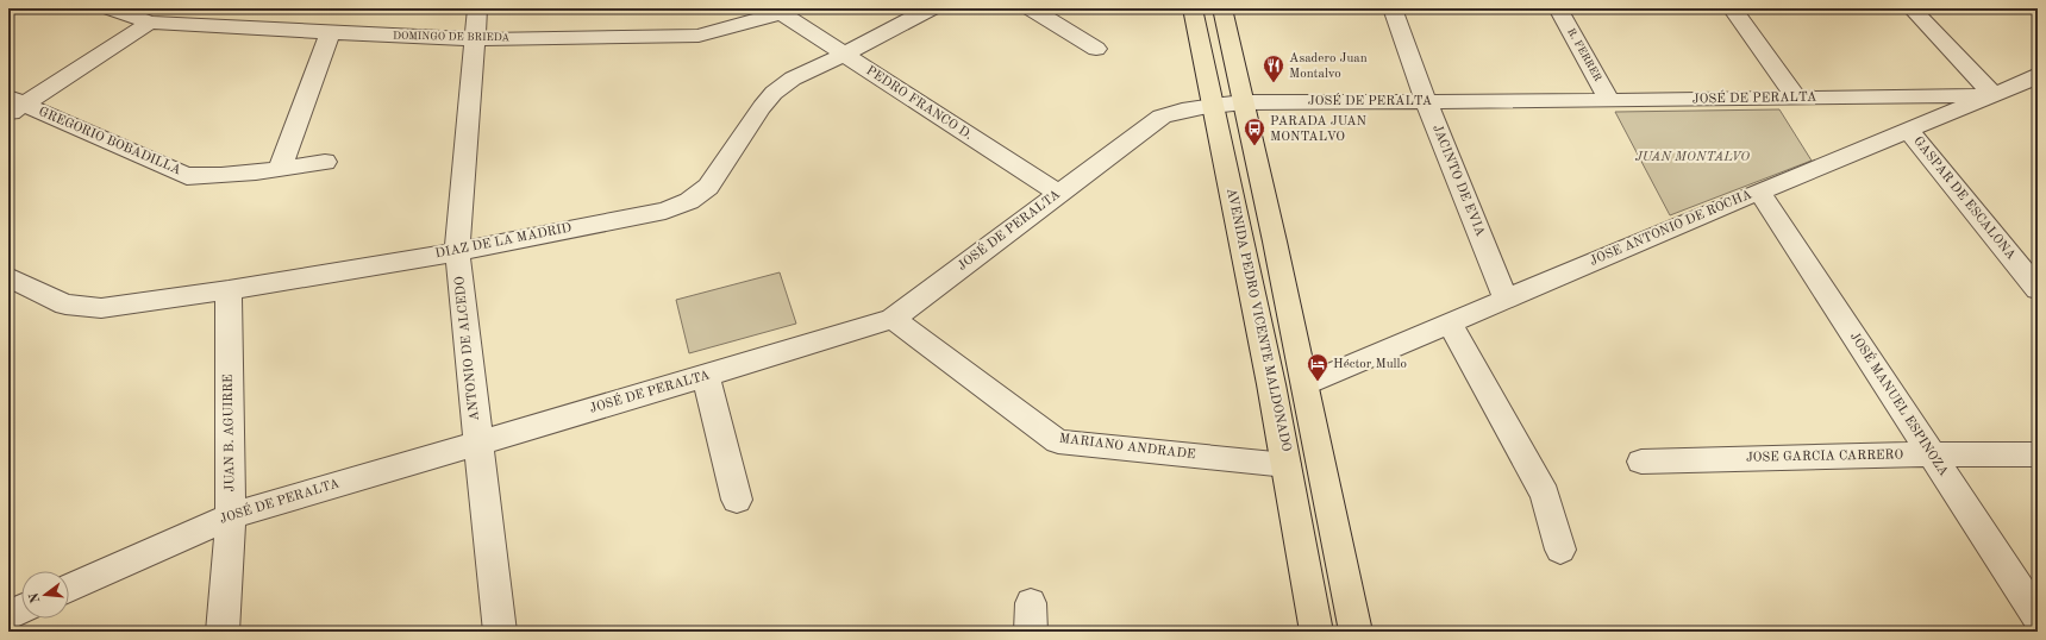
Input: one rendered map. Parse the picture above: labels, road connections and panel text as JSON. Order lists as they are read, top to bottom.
{
  "streets": {
    "main road": ["AVENIDA PEDRO VICENTE MALDONADO"],
    "street": [
      "DOMINGO DE BRIEDA",
      "R. FERRER",
      "JOSÉ DE PERALTA",
      "PEDRO FRANCO D.",
      "GREGORIO BOBADILLA",
      "JACINTO DE EVIA",
      "GASPAR DE ESCALONA",
      "JOSE ANTONIO DE ROCHA",
      "DIAZ DE LA MADRID",
      "ANTONIO DE ALCEDO",
      "JOSÉ MANUEL ESPINOZA",
      "JUAN B. AGUIRRE",
      "MARIANO ANDRADE",
      "JOSE GARCIA CARRERO"
    ]
  },
  "crossings": [
    ["DOMINGO DE BRIEDA", "PEDRO FRANCO D."],
    ["DOMINGO DE BRIEDA", "ANTONIO DE ALCEDO"],
    ["R. FERRER", "JOSÉ DE PERALTA"],
    ["JOSÉ DE PERALTA", "PEDRO FRANCO D."],
    ["JOSÉ DE PERALTA", "JACINTO DE EVIA"],
    ["JOSÉ DE PERALTA", "JOSE ANTONIO DE ROCHA"],
    ["JOSÉ DE PERALTA", "AVENIDA PEDRO VICENTE MALDONADO"],
    ["JOSÉ DE PERALTA", "ANTONIO DE ALCEDO"],
    ["JOSÉ DE PERALTA", "JUAN B. AGUIRRE"],
    ["JOSÉ DE PERALTA", "MARIANO ANDRADE"],
    ["PEDRO FRANCO D.", "DIAZ DE LA MADRID"],
    ["JACINTO DE EVIA", "JOSE ANTONIO DE ROCHA"],
    ["GASPAR DE ESCALONA", "JOSE ANTONIO DE ROCHA"],
    ["JOSE ANTONIO DE ROCHA", "JOSÉ MANUEL ESPINOZA"],
    ["DIAZ DE LA MADRID", "ANTONIO DE ALCEDO"],
    ["DIAZ DE LA MADRID", "JUAN B. AGUIRRE"],
    ["AVENIDA PEDRO VICENTE MALDONADO", "MARIANO ANDRADE"],
    ["JOSÉ MANUEL ESPINOZA", "JOSE GARCIA CARRERO"]
  ],
  "parks": ["JUAN MONTALVO"],
  "places": {
    "restaurant": ["Asadero Juan Montalvo"],
    "bus stop": ["PARADA JUAN MONTALVO"],
    "hotel": ["Héctor Mullo"]
  },
  "north": "left"
}
